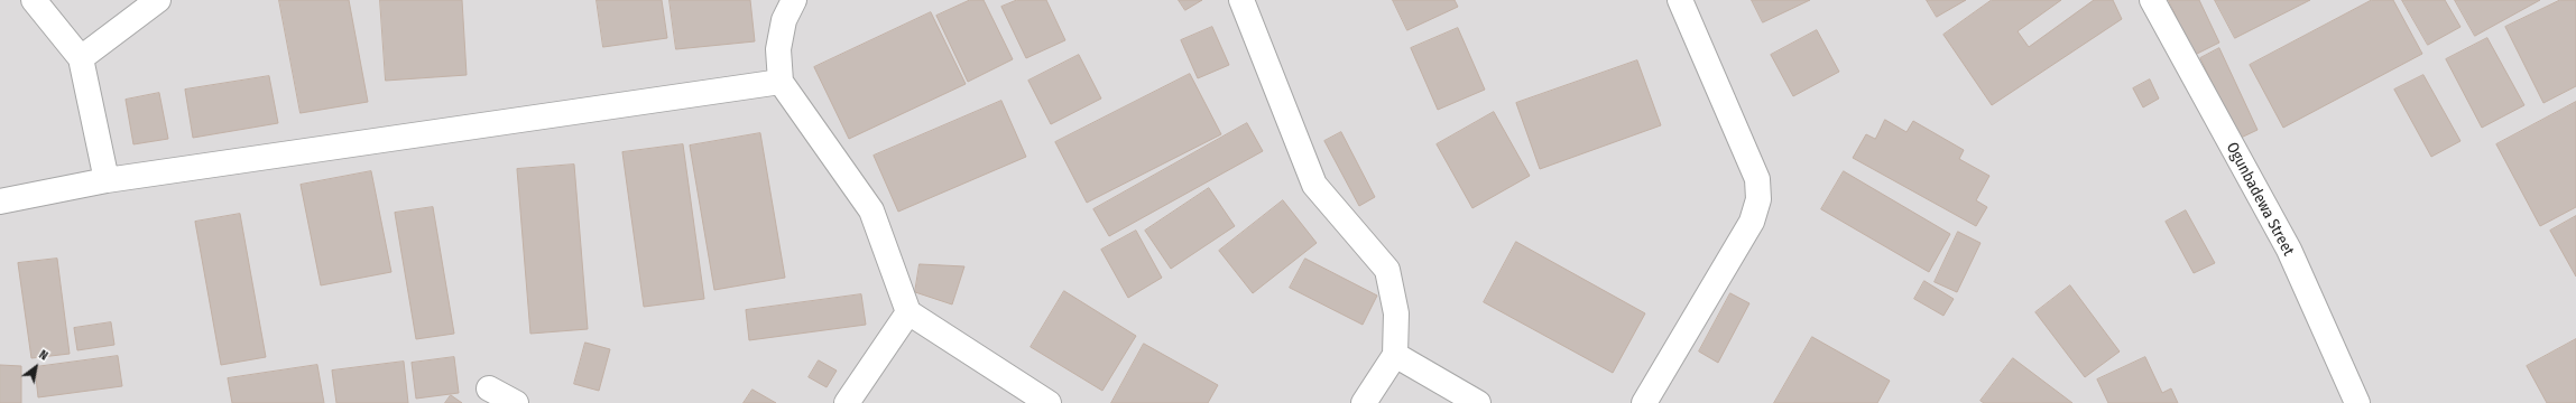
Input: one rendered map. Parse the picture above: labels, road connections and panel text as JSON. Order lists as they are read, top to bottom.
{
  "streets": {
    "street": ["Ogunbadewa Street"]
  },
  "north": "top right"
}
